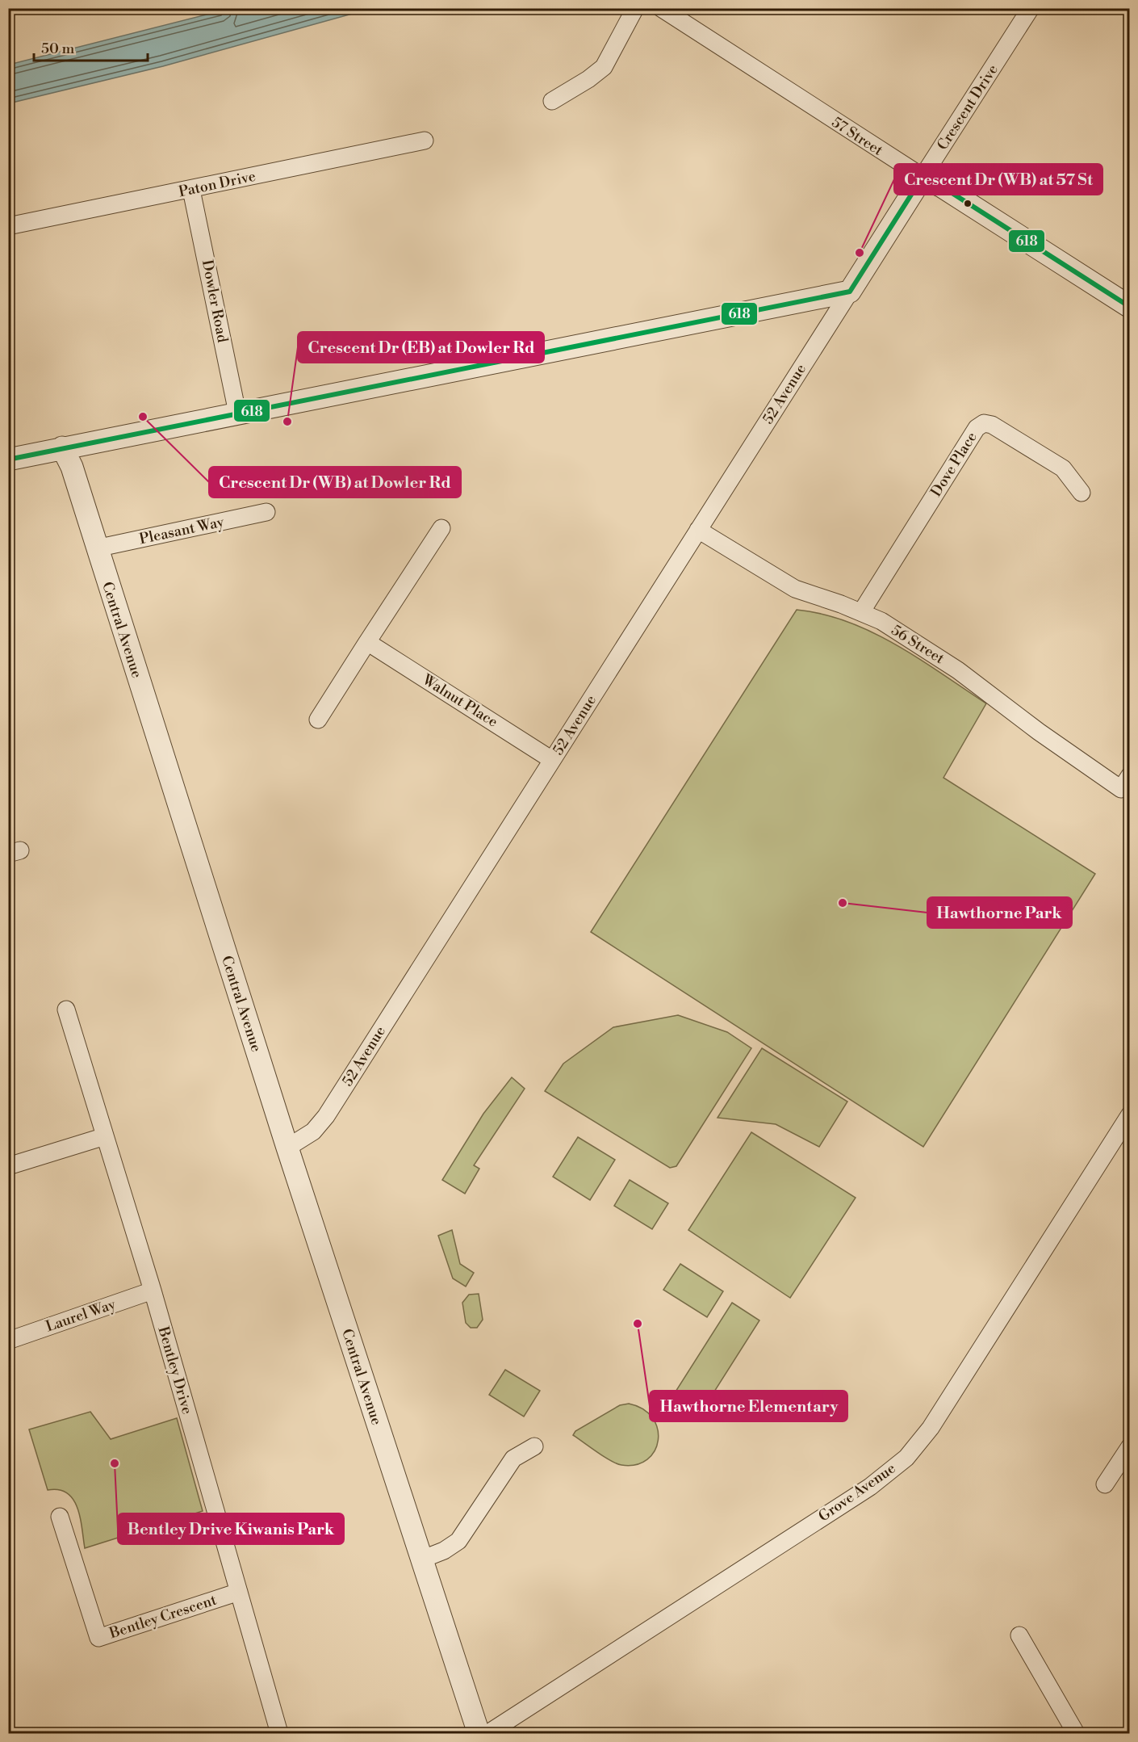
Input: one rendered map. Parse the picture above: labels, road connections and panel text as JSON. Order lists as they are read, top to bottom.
{
  "streets": {
    "street": [
      "Crescent Drive",
      "57 Street",
      "Paton Drive",
      "Dowler Road",
      "52 Avenue",
      "Dove Place",
      "Pleasant Way",
      "Central Avenue",
      "56 Street",
      "Walnut Place",
      "Laurel Way",
      "Bentley Drive",
      "Grove Avenue",
      "Bentley Crescent"
    ]
  },
  "crossings": [
    ["Crescent Drive", "57 Street"],
    ["Crescent Drive", "52 Avenue"],
    ["Paton Drive", "Dowler Road"],
    ["52 Avenue", "Central Avenue"],
    ["52 Avenue", "56 Street"],
    ["52 Avenue", "Walnut Place"],
    ["Dove Place", "56 Street"],
    ["Pleasant Way", "Central Avenue"],
    ["Laurel Way", "Bentley Drive"],
    ["Bentley Drive", "Bentley Crescent"]
  ],
  "places": [
    "Crescent Dr (WB) at 57 St",
    "Crescent Dr (WB) at Dowler Rd",
    "Crescent Dr (EB) at Dowler Rd",
    "Hawthorne Park",
    "Hawthorne Elementary",
    "Bentley Drive Kiwanis Park"
  ],
  "lines": ["transit line 618"],
  "scale_bar": "50 m"
}
